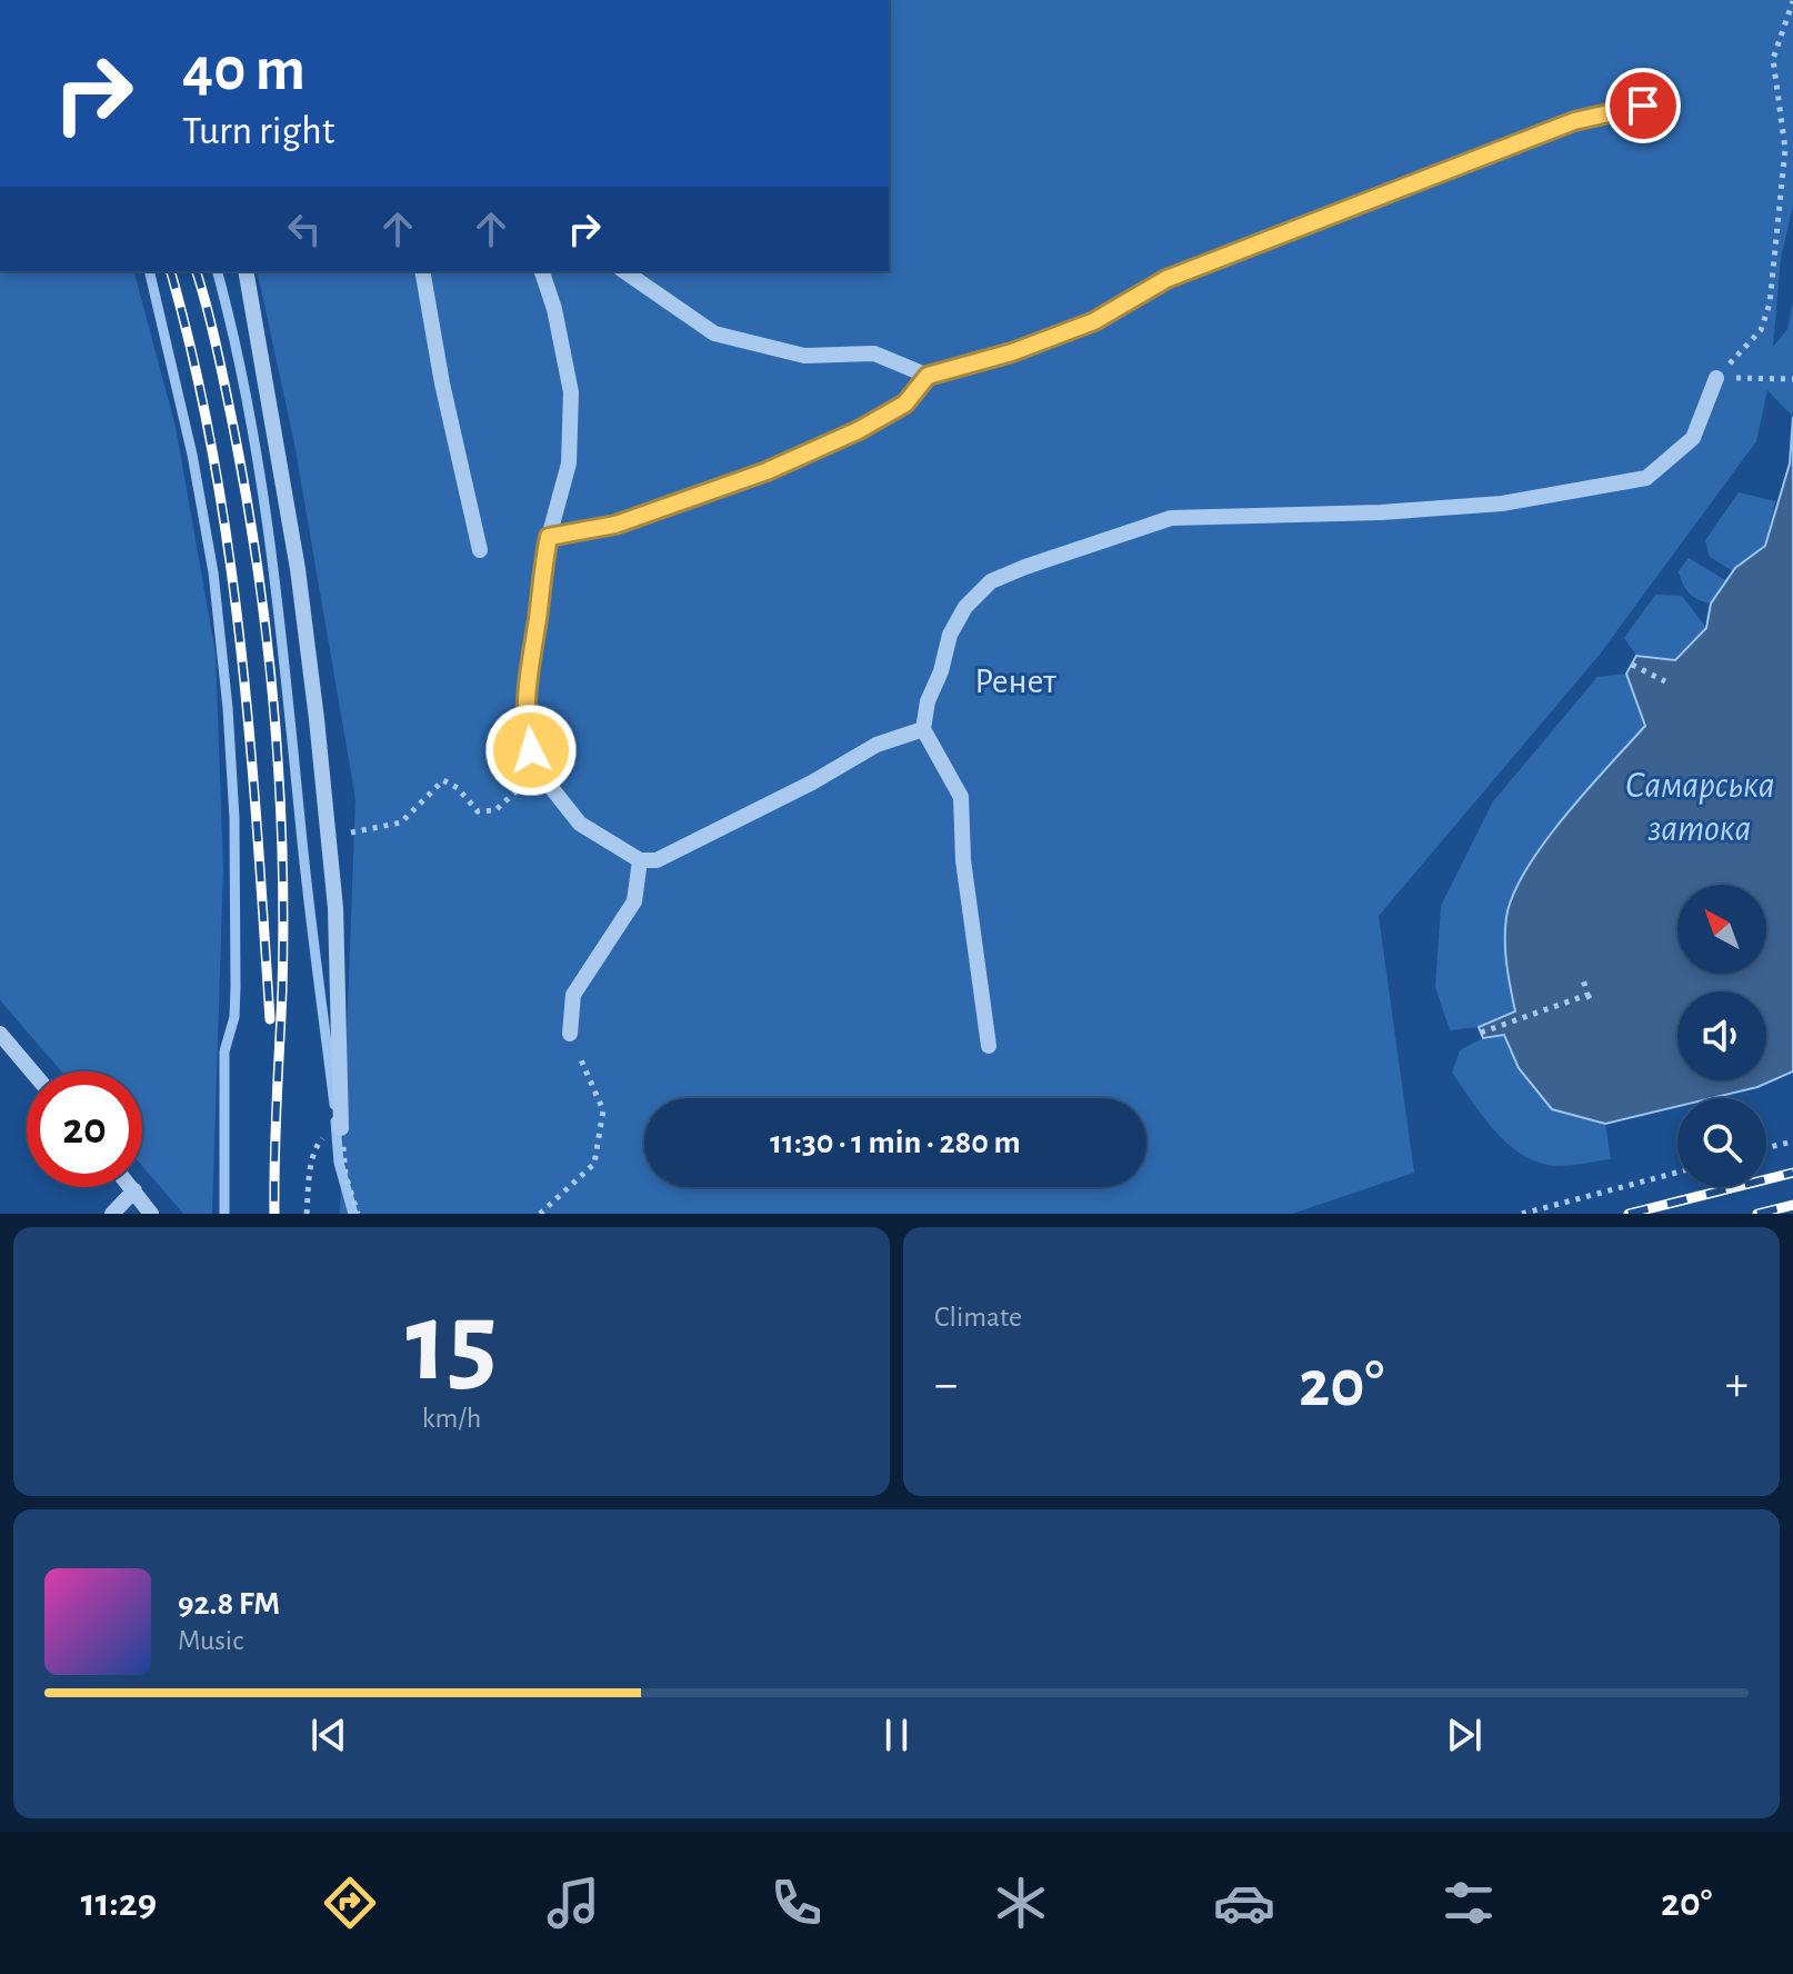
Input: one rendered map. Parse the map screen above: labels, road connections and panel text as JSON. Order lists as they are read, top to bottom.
{
  "water": ["Самарська затока"],
  "parks": ["Ренет"],
  "north": "top left",
  "page": {
    "turn": ["40 m", "Turn right"],
    "limit": "20",
    "trip": "11:30 · 1 min · 280 m",
    "tile": [
      ["15", "km/h"],
      "Climate"
    ],
    "heat": ["−", "20°", "+"],
    "song": ["92.8 FM", "Music"],
    "tabs": ["11:29", "20°"]
  }
}
